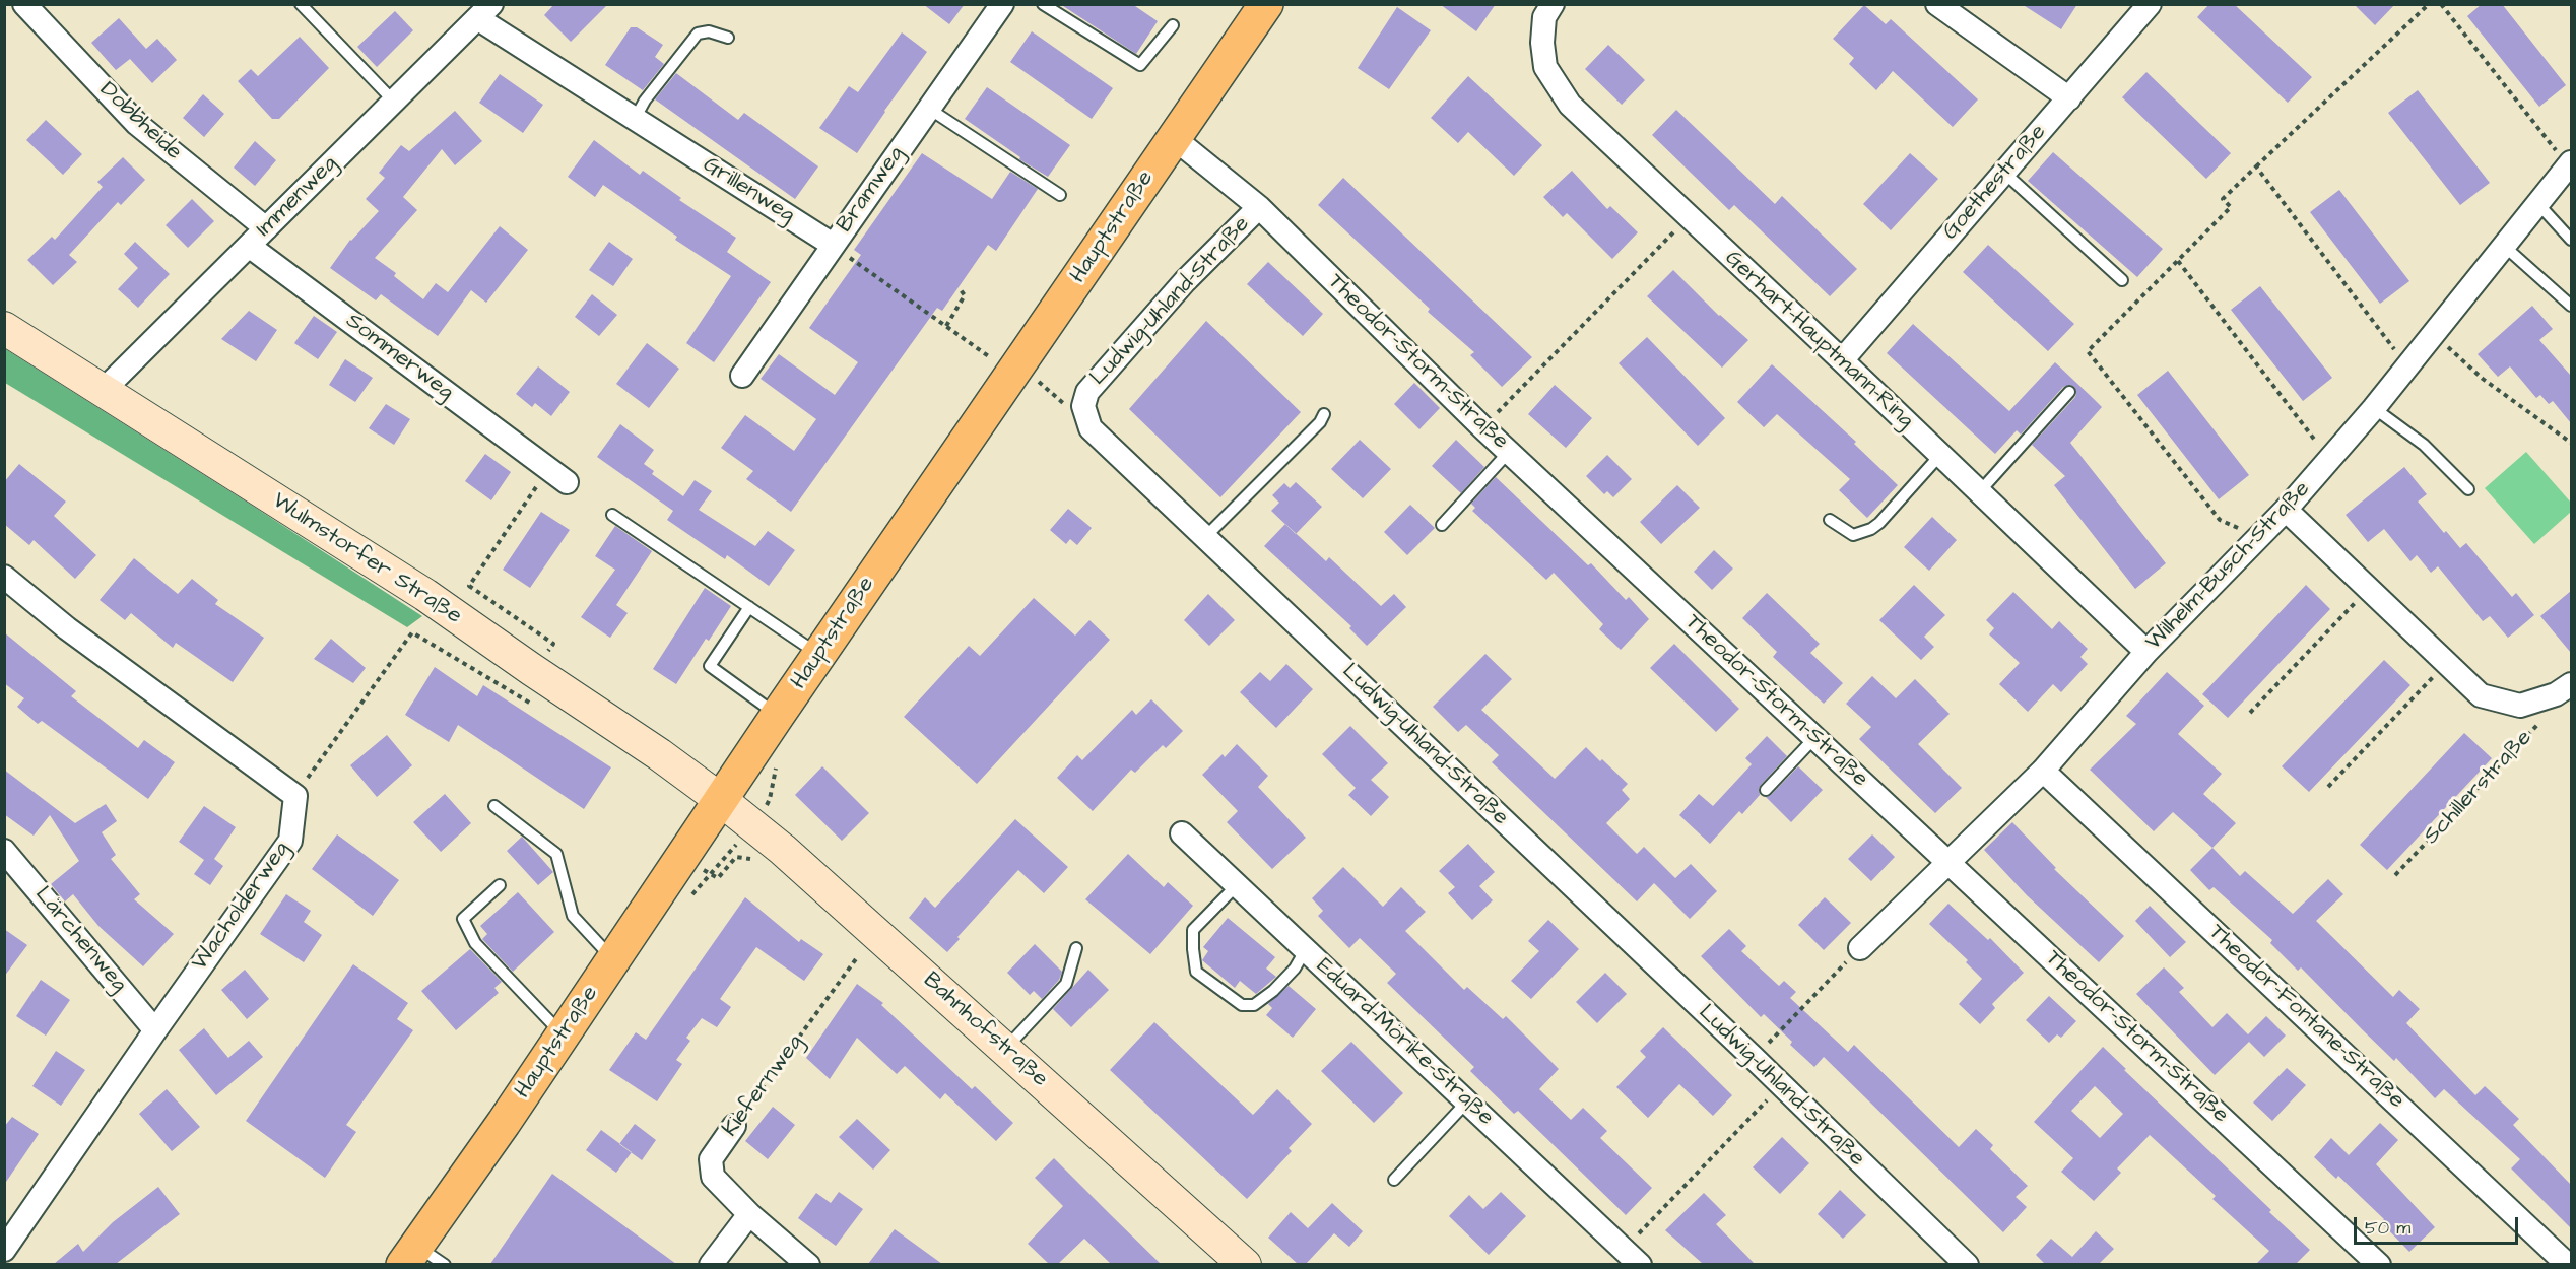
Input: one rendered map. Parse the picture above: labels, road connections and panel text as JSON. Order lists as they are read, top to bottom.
{
  "streets": {
    "main road": ["Hauptstraße", "Wulmstorfer Straße", "Bahnhofstraße"],
    "street": [
      "Dobbheide",
      "Goethestraße",
      "Bramweg",
      "Grillenweg",
      "Immenweg",
      "Ludwig-Uhland-Straße",
      "Gerhart-Hauptmann-Ring",
      "Sommerweg",
      "Theodor-Storm-Straße",
      "Wilhelm-Busch-Straße",
      "Schillerstraße",
      "Wacholderweg",
      "Lärchenweg",
      "Theodor-Fontane-Straße",
      "Eduard-Mörike-Straße",
      "Kiefernweg"
    ]
  },
  "crossings": [
    ["Dobbheide", "Immenweg"],
    ["Goethestraße", "Gerhart-Hauptmann-Ring"],
    ["Bramweg", "Grillenweg"],
    ["Grillenweg", "Immenweg"],
    ["Immenweg", "Sommerweg"],
    ["Immenweg", "Wulmstorfer Straße"],
    ["Hauptstraße", "Theodor-Storm-Straße"],
    ["Hauptstraße", "Wulmstorfer Straße"],
    ["Hauptstraße", "Bahnhofstraße"],
    ["Ludwig-Uhland-Straße", "Theodor-Storm-Straße"],
    ["Gerhart-Hauptmann-Ring", "Wilhelm-Busch-Straße"],
    ["Theodor-Storm-Straße", "Wilhelm-Busch-Straße"],
    ["Wulmstorfer Straße", "Bahnhofstraße"],
    ["Wilhelm-Busch-Straße", "Schillerstraße"],
    ["Wilhelm-Busch-Straße", "Theodor-Fontane-Straße"],
    ["Wacholderweg", "Lärchenweg"]
  ],
  "scale_bar": "50 m"
}
